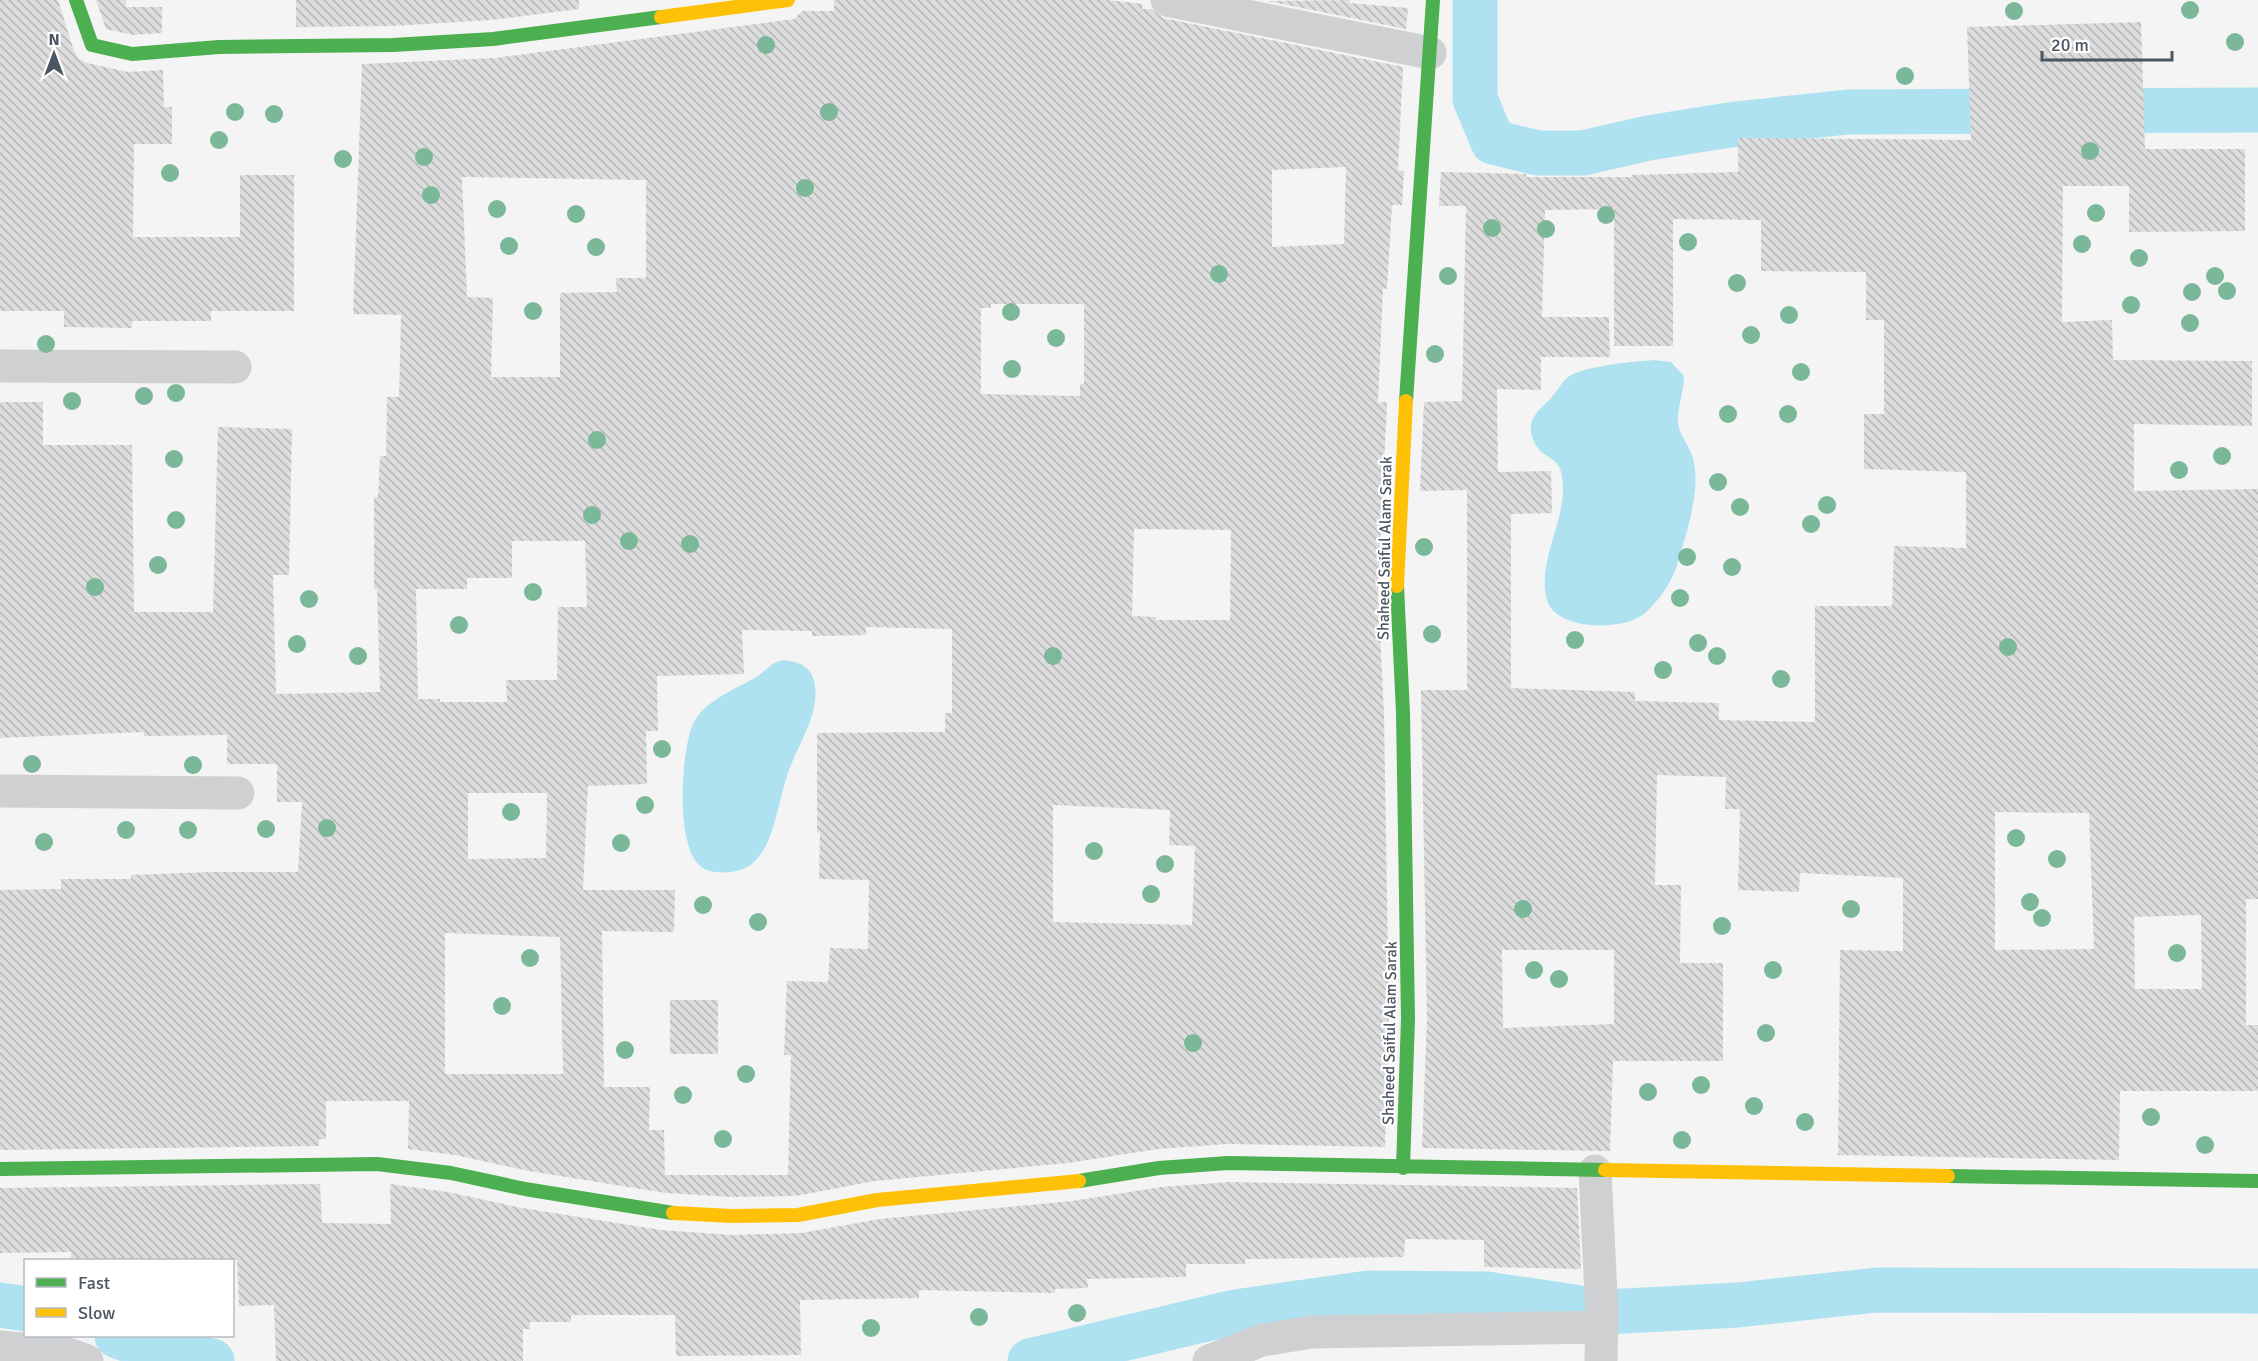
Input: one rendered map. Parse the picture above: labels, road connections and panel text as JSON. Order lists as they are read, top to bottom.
{
  "streets": {
    "street": ["Shaheed Saiful Alam Sarak"]
  },
  "legend": ["Fast", "Slow"],
  "scale_bar": "20 m",
  "north": "top"
}
